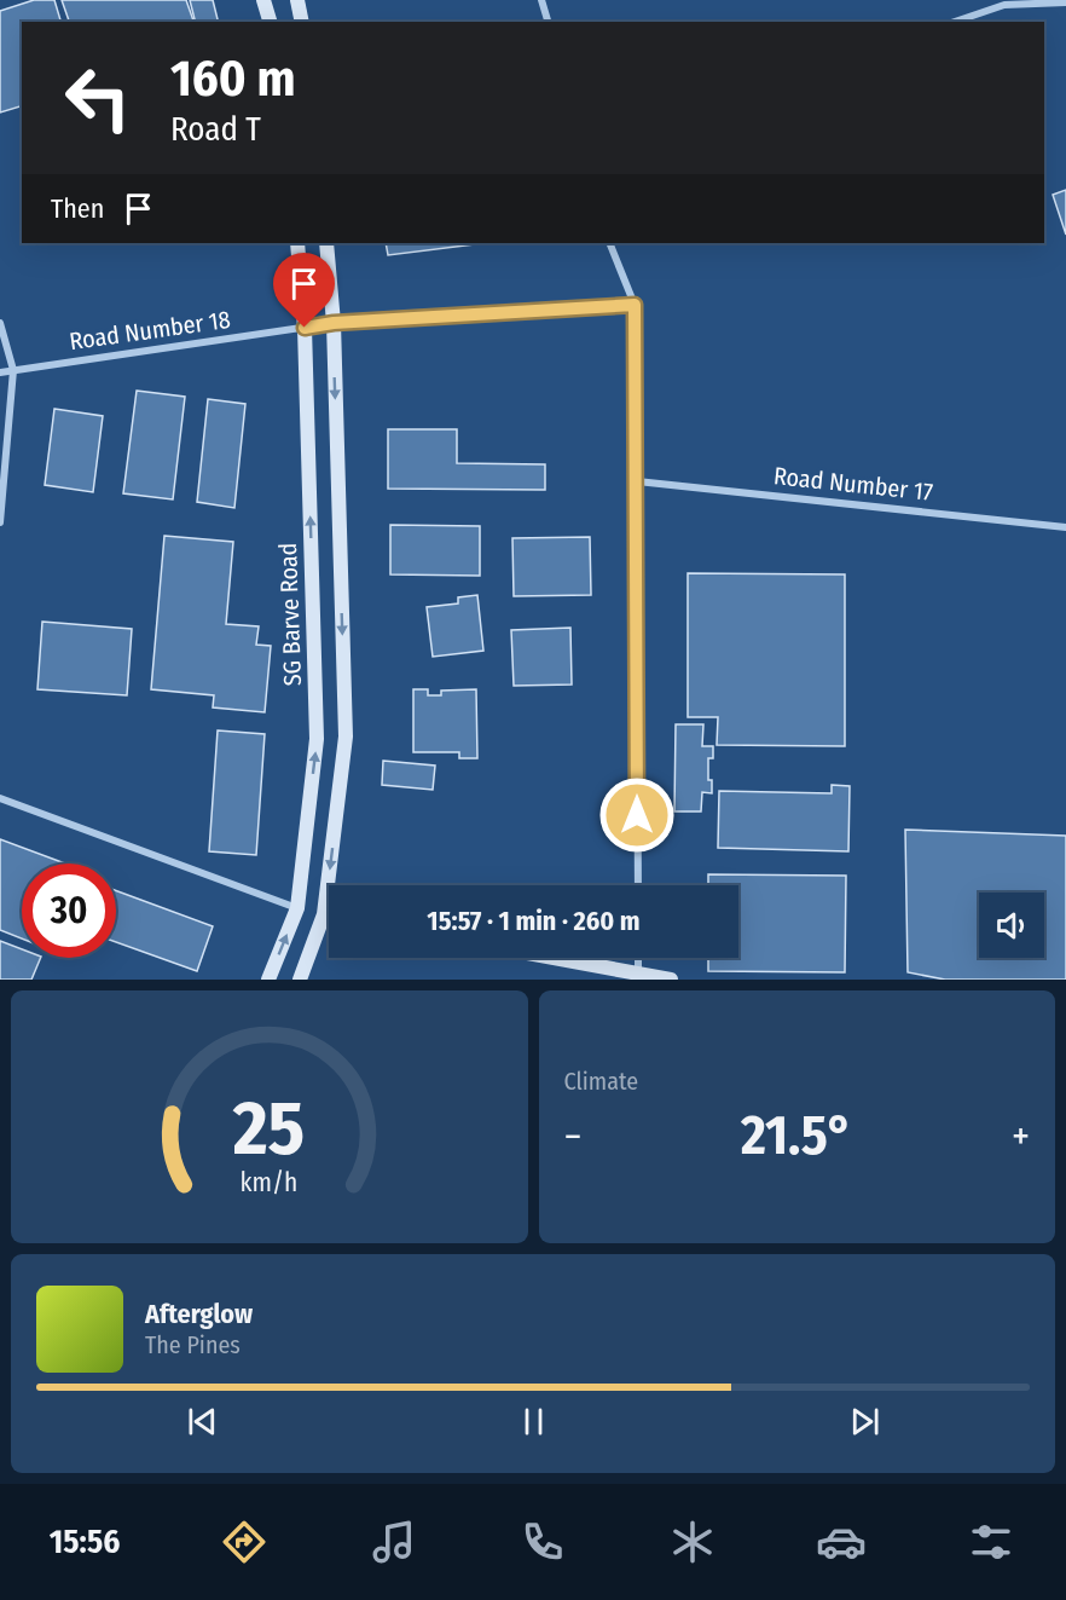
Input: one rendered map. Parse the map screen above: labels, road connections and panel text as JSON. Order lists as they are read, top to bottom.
{
  "streets": {
    "main road": ["SG Barve Road"],
    "street": ["Road Number 18", "Road Number 17"]
  },
  "crossings": [
    ["Road Number 18", "SG Barve Road"]
  ],
  "page": {
    "turn": ["160 m", "Road T"],
    "then": "Then",
    "limit": "30",
    "trip": "15:57 · 1 min · 260 m",
    "tile": "Climate",
    "heat": ["−", "21.5°", "+"],
    "song": ["Afterglow", "The Pines"],
    "tabs": "15:56",
    "gauge": ["25", "km/h"]
  }
}
